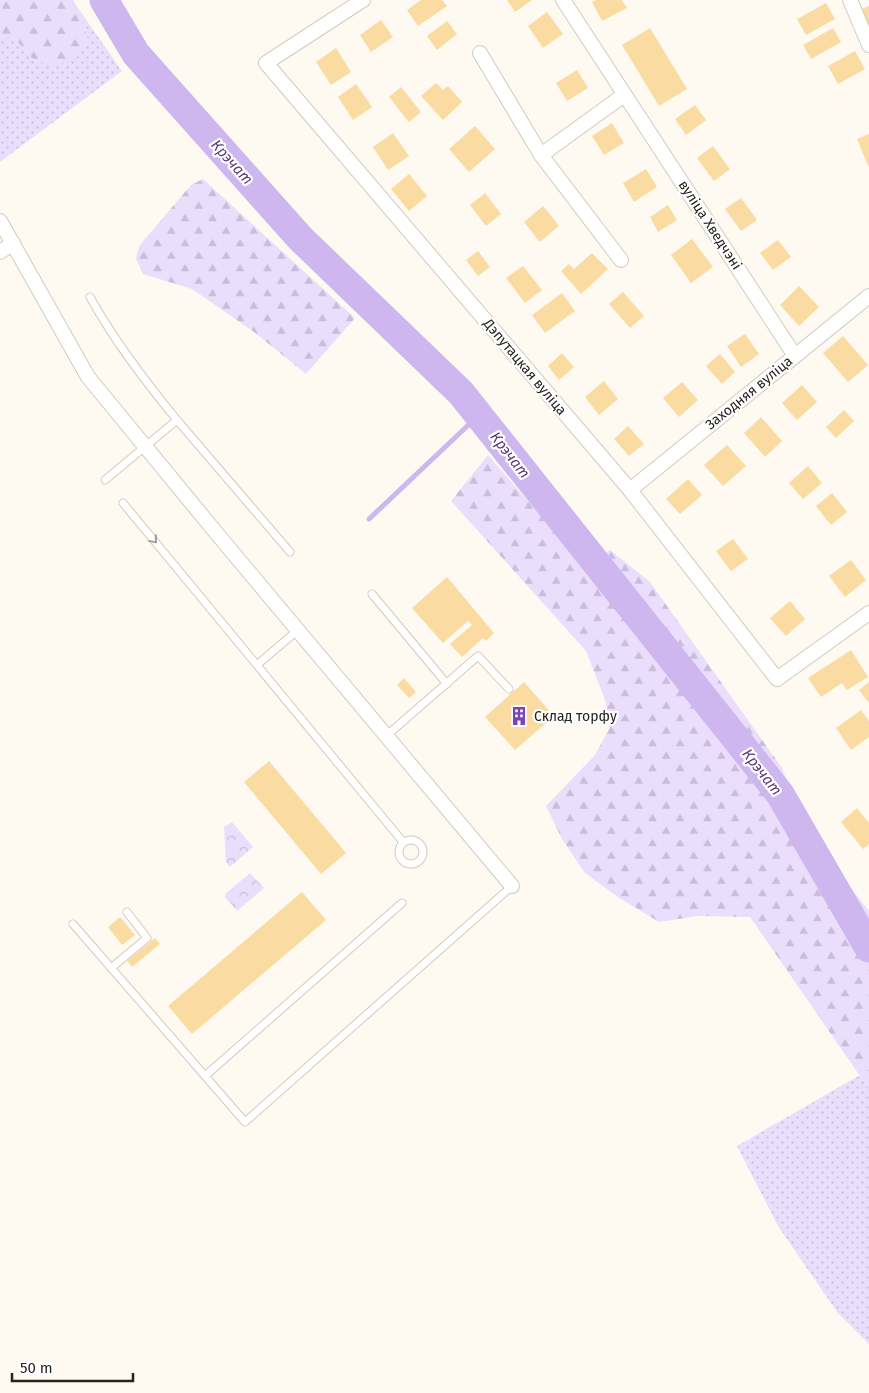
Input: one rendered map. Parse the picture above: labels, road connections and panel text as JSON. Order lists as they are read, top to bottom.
{
  "streets": {
    "street": ["вуліца Хведчэні", "Дэпутацкая вуліца", "Заходняя вуліца"]
  },
  "crossings": [
    ["вуліца Хведчэні", "Заходняя вуліца"],
    ["Дэпутацкая вуліца", "Заходняя вуліца"]
  ],
  "water": ["Крэчат"],
  "places": {
    "building": ["Склад торфу"]
  },
  "scale_bar": "50 m"
}
